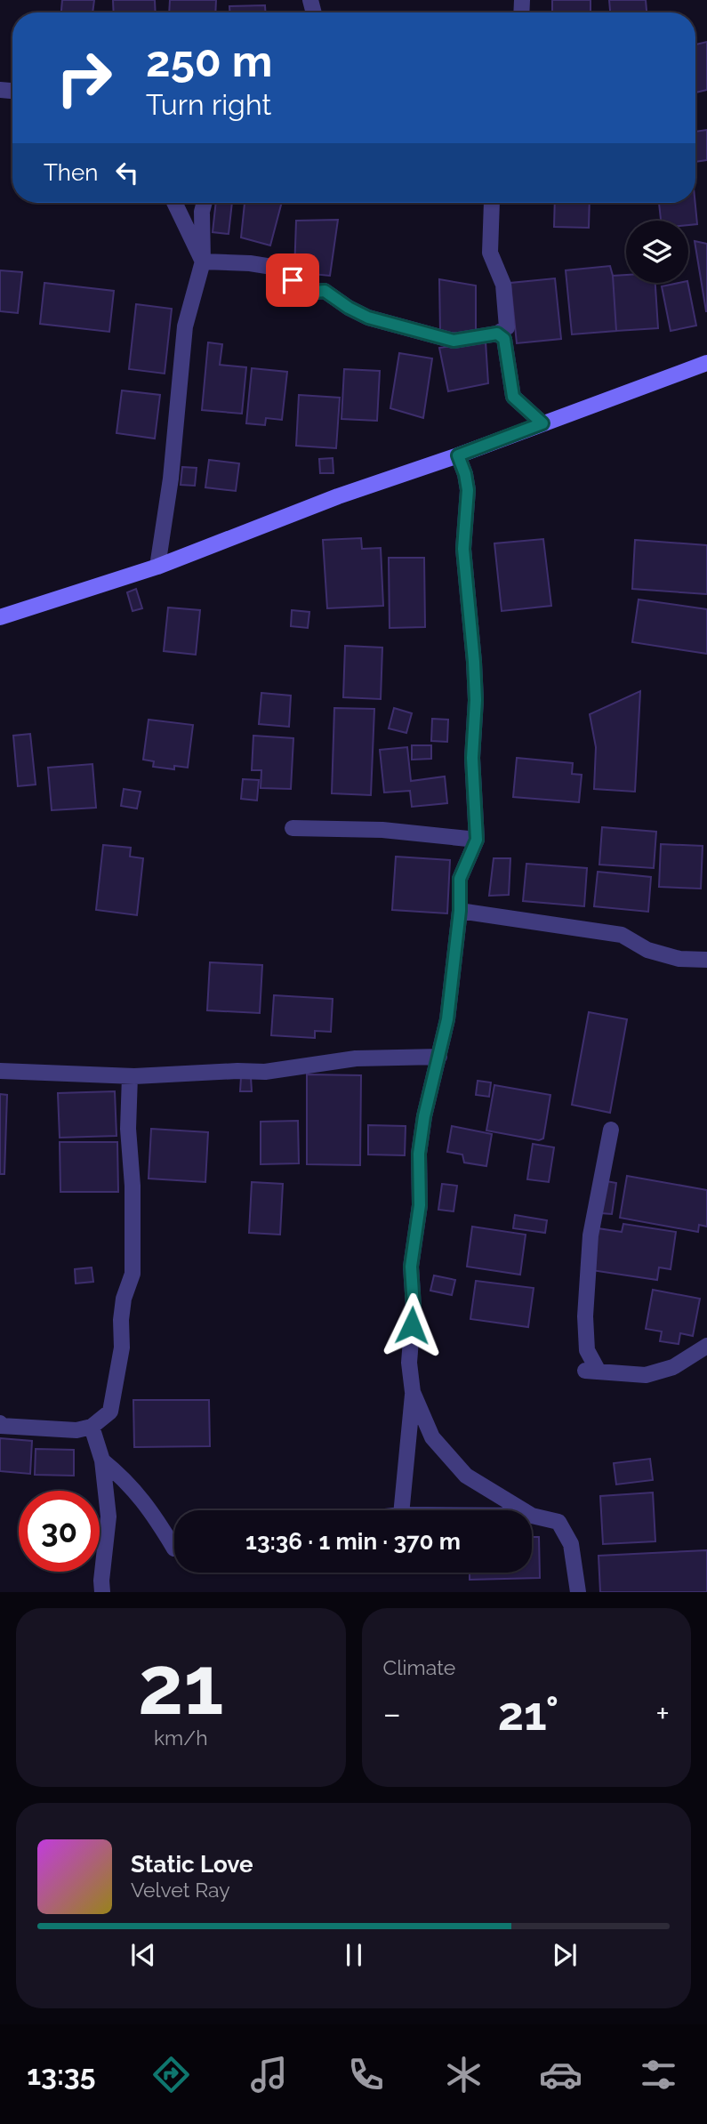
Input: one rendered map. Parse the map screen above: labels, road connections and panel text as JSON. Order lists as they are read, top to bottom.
{
  "page": {
    "turn": ["250 m", "Turn right"],
    "then": "Then",
    "limit": "30",
    "trip": "13:36 · 1 min · 370 m",
    "tile": [
      ["21", "km/h"],
      "Climate"
    ],
    "heat": ["−", "21°", "+"],
    "song": ["Static Love", "Velvet Ray"],
    "tabs": "13:35"
  }
}
